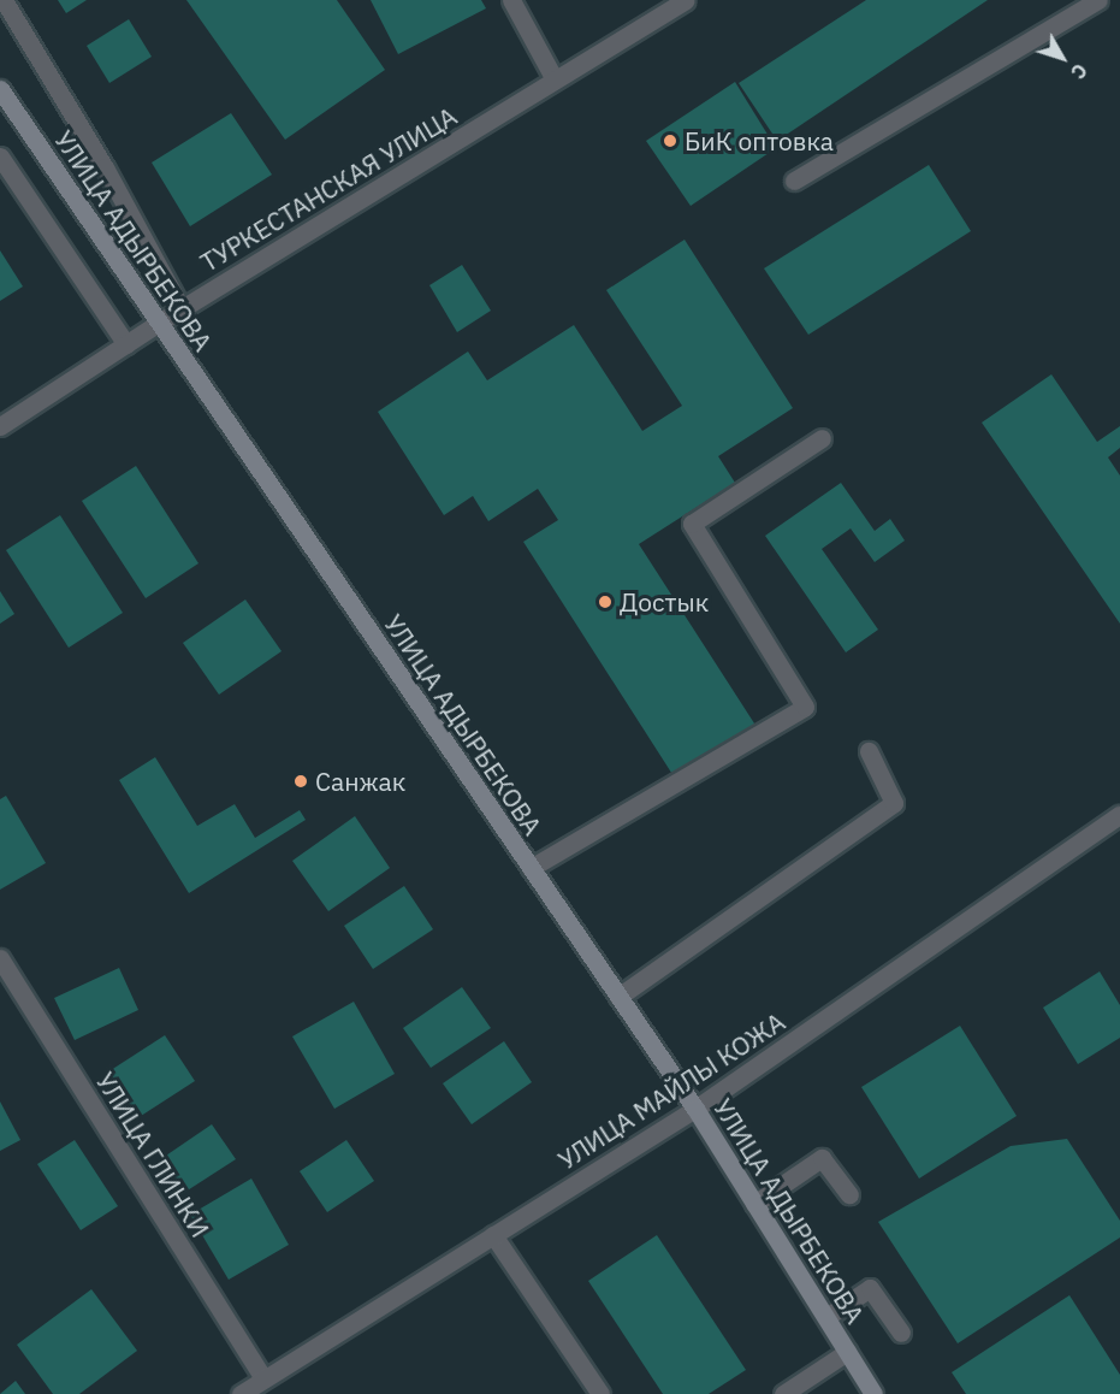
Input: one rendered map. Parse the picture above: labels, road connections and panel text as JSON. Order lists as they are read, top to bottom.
{
  "streets": {
    "main road": ["УЛИЦА АДЫРБЕКОВА"],
    "street": ["ТУРКЕСТАНСКАЯ УЛИЦА", "УЛИЦА МАЙЛЫ КОЖА", "УЛИЦА ГЛИНКИ"]
  },
  "crossings": [
    ["ТУРКЕСТАНСКАЯ УЛИЦА", "УЛИЦА АДЫРБЕКОВА"],
    ["УЛИЦА АДЫРБЕКОВА", "УЛИЦА МАЙЛЫ КОЖА"],
    ["УЛИЦА МАЙЛЫ КОЖА", "УЛИЦА ГЛИНКИ"]
  ],
  "places": ["БиК оптовка", "Достык", "Санжак"],
  "north": "bottom right"
}
